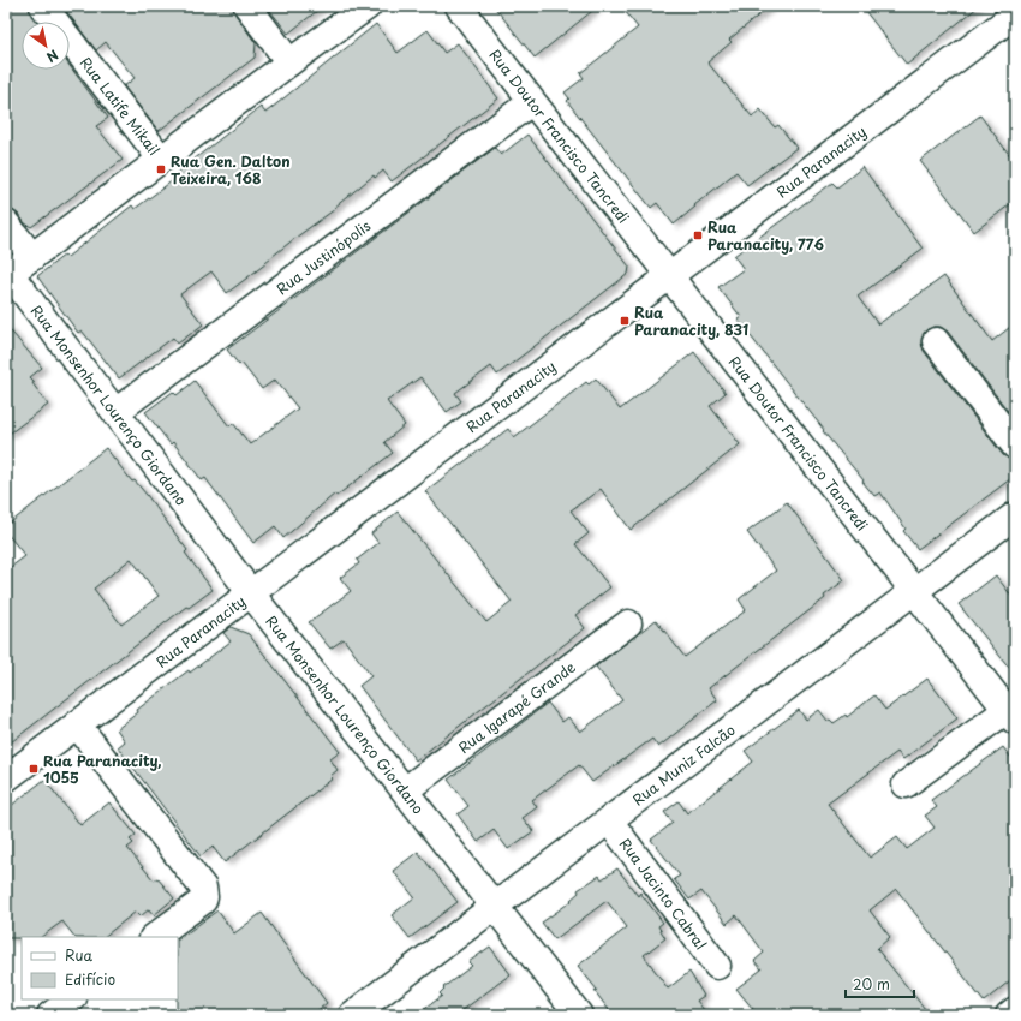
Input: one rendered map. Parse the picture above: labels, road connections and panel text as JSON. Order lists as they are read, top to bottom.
{
  "streets": {
    "street": [
      "Rua Latife Mikail",
      "Rua Doutor Francisco Tancredi",
      "Rua Paranacity",
      "Rua Justinópolis",
      "Rua Monsenhor Lourenço Giordano",
      "Rua Igarapé Grande",
      "Rua Muniz Falcão",
      "Rua Jacinto Cabral"
    ]
  },
  "crossings": [
    ["Rua Doutor Francisco Tancredi", "Rua Paranacity"],
    ["Rua Doutor Francisco Tancredi", "Rua Justinópolis"],
    ["Rua Doutor Francisco Tancredi", "Rua Muniz Falcão"],
    ["Rua Paranacity", "Rua Monsenhor Lourenço Giordano"],
    ["Rua Justinópolis", "Rua Monsenhor Lourenço Giordano"],
    ["Rua Monsenhor Lourenço Giordano", "Rua Igarapé Grande"],
    ["Rua Monsenhor Lourenço Giordano", "Rua Muniz Falcão"],
    ["Rua Muniz Falcão", "Rua Jacinto Cabral"]
  ],
  "places": {
    "transit": [
      "Rua Gen. Dalton Teixeira, 168",
      "Rua Paranacity, 776",
      "Rua Paranacity, 831",
      "Rua Paranacity, 1055"
    ]
  },
  "legend": ["Rua", "Edifício"],
  "scale_bar": "20 m",
  "north": "bottom right"
}
